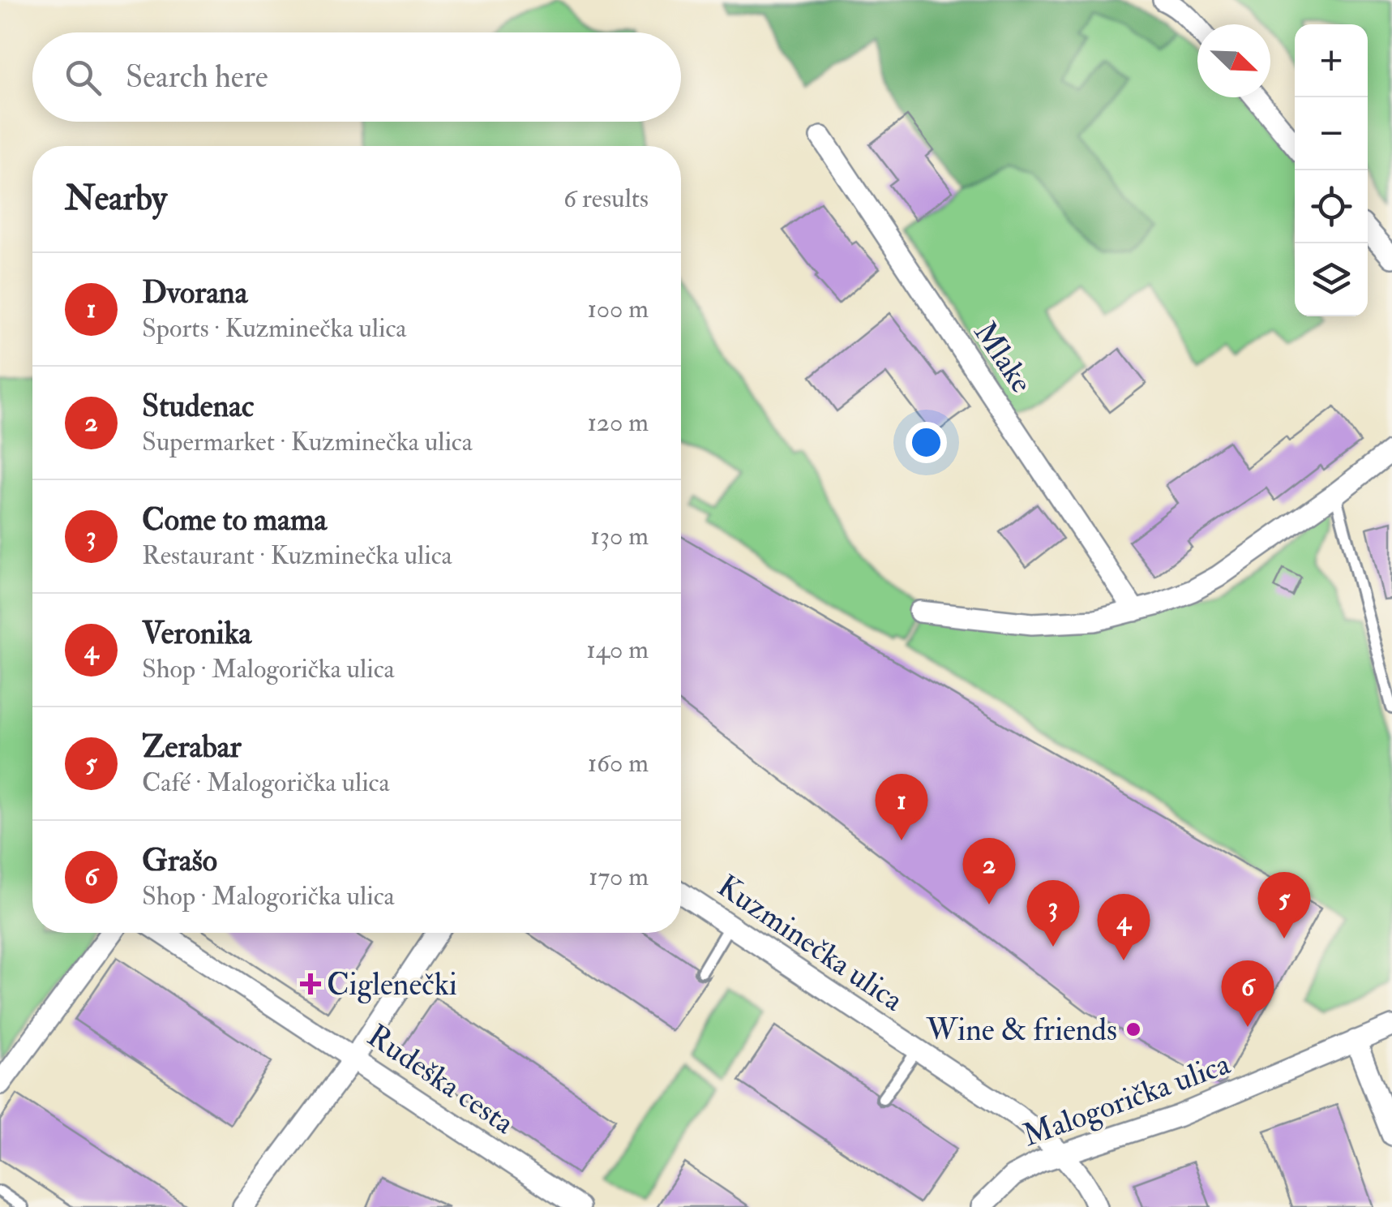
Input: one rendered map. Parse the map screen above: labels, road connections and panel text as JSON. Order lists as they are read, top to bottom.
{
  "streets": {
    "street": [
      "Mlake",
      "Kuzminečka ulica",
      "Rudeška cesta",
      "Malogorička ulica"
    ]
  },
  "crossings": [
    ["Kuzminečka ulica", "Malogorička ulica"]
  ],
  "places": {
    "health": ["Ciglenečki"],
    "other": ["Wine & friends"]
  },
  "north": "bottom right",
  "page": {
    "map_buttons": ["+", "−"],
    "search": "Search here",
    "heading": ["Nearby", "6 results"],
    "list": [
      {
        "mark": "1",
        "name": "Dvorana",
        "note": "Sports · Kuzminečka ulica",
        "value": "100 m"
      },
      {
        "mark": "2",
        "name": "Studenac",
        "note": "Supermarket · Kuzminečka ulica",
        "value": "120 m"
      },
      {
        "mark": "3",
        "name": "Come to mama",
        "note": "Restaurant · Kuzminečka ulica",
        "value": "130 m"
      },
      {
        "mark": "4",
        "name": "Veronika",
        "note": "Shop · Malogorička ulica",
        "value": "140 m"
      },
      {
        "mark": "5",
        "name": "Zerabar",
        "note": "Café · Malogorička ulica",
        "value": "160 m"
      },
      {
        "mark": "6",
        "name": "Grašo",
        "note": "Shop · Malogorička ulica",
        "value": "170 m"
      }
    ],
    "pins": [
      "1",
      "2",
      "5",
      "3",
      "4",
      "6"
    ]
  }
}
